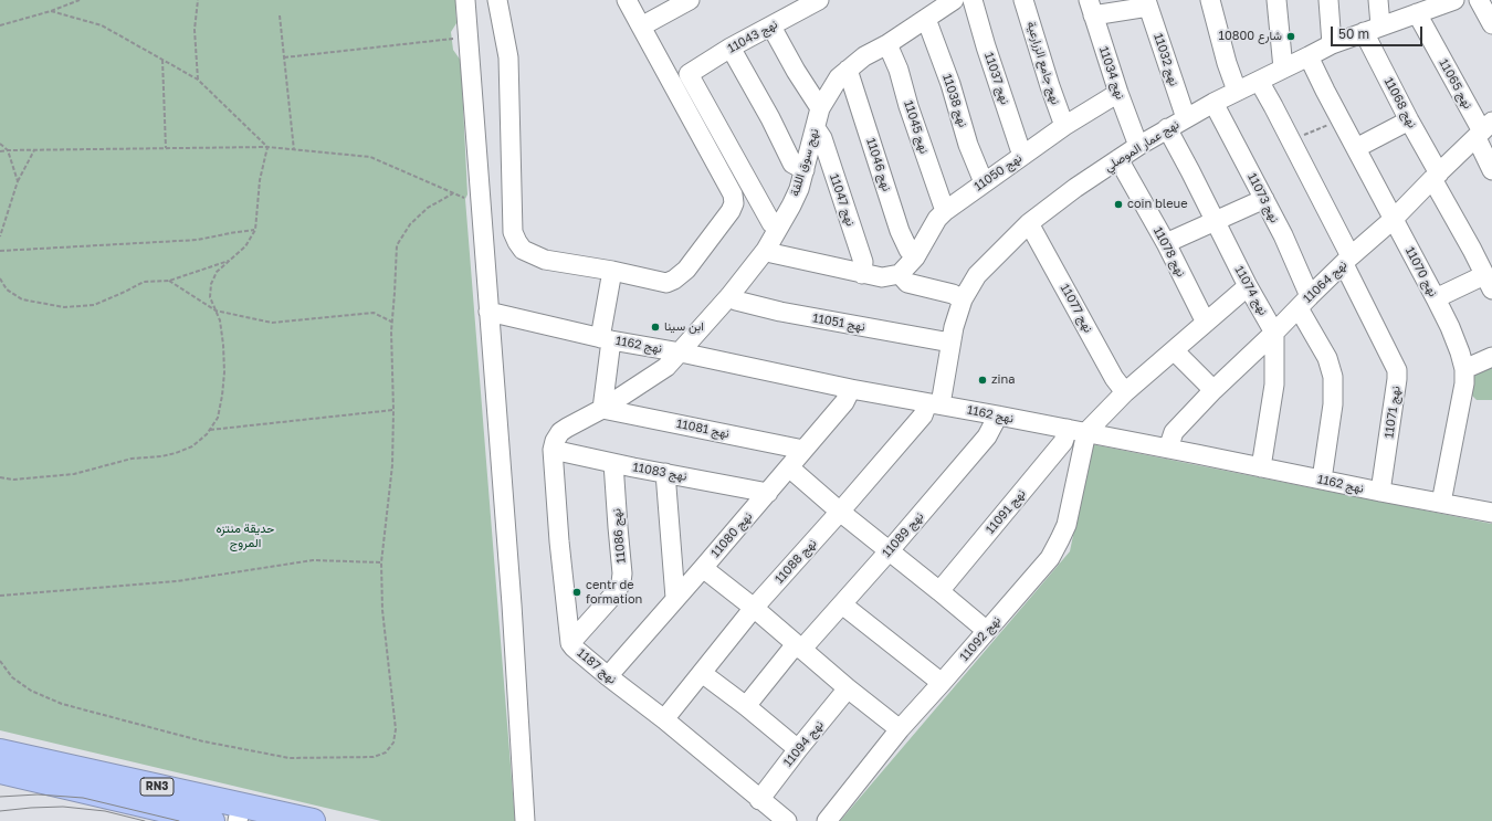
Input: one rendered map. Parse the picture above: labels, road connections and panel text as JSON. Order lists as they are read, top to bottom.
{
  "streets": {
    "highway": ["RN3"],
    "street": [
      "نهج 11043",
      "نهج 11032",
      "نهج جامع الزرارعية",
      "نهج 11034",
      "نهج 11037",
      "نهج 11065",
      "نهج 11038",
      "نهج 11068",
      "نهج 11045",
      "نهج عمار الموصلي",
      "نهج سوق اللفة",
      "نهج 11046",
      "نهج 11050",
      "نهج 11073",
      "نهج 11047",
      "نهج 11078",
      "نهج 11070",
      "نهج 11064",
      "نهج 11074",
      "نهج 11077",
      "نهج 11051",
      "نهج 1162",
      "نهج 11071",
      "نهج 11081",
      "نهج 11083",
      "نهج 11091",
      "نهج 11080",
      "نهج 11089",
      "نهج 11086",
      "نهج 11088",
      "نهج 11092",
      "نهج 1187",
      "نهج 11094"
    ]
  },
  "crossings": [
    ["نهج 11043", "نهج سوق اللفة"],
    ["نهج 11032", "نهج عمار الموصلي"],
    ["نهج جامع الزرارعية", "نهج 11050"],
    ["نهج 11034", "نهج عمار الموصلي"],
    ["نهج 11034", "نهج 11050"],
    ["نهج 11037", "نهج 11050"],
    ["نهج 11065", "نهج عمار الموصلي"],
    ["نهج 11065", "نهج 11064"],
    ["نهج 11038", "نهج سوق اللفة"],
    ["نهج 11038", "نهج 11050"],
    ["نهج 11068", "نهج عمار الموصلي"],
    ["نهج 11068", "نهج 11064"],
    ["نهج 11045", "نهج سوق اللفة"],
    ["نهج 11045", "نهج 11050"],
    ["نهج عمار الموصلي", "نهج 11073"],
    ["نهج عمار الموصلي", "نهج 11078"],
    ["نهج عمار الموصلي", "نهج 11070"],
    ["نهج عمار الموصلي", "نهج 11074"],
    ["نهج عمار الموصلي", "نهج 11077"],
    ["نهج عمار الموصلي", "نهج 11051"],
    ["نهج عمار الموصلي", "نهج 1162"],
    ["نهج عمار الموصلي", "نهج 11071"],
    ["نهج عمار الموصلي", "نهج 11088"],
    ["نهج سوق اللفة", "نهج 11046"],
    ["نهج سوق اللفة", "نهج 11047"],
    ["نهج سوق اللفة", "نهج 11051"],
    ["نهج سوق اللفة", "نهج 1162"],
    ["نهج 11046", "نهج 11050"],
    ["نهج 11073", "نهج 11064"],
    ["نهج 11073", "نهج 1162"],
    ["نهج 11070", "نهج 11064"],
    ["نهج 11070", "نهج 1162"],
    ["نهج 11064", "نهج 11074"],
    ["نهج 11064", "نهج 1162"],
    ["نهج 11064", "نهج 11071"],
    ["نهج 11074", "نهج 1162"],
    ["نهج 1162", "نهج 11071"],
    ["نهج 1162", "نهج 11091"],
    ["نهج 1162", "نهج 11080"],
    ["نهج 1162", "نهج 11089"],
    ["نهج 1162", "نهج 11088"],
    ["نهج 1162", "نهج 11092"],
    ["نهج 11081", "نهج 11080"],
    ["نهج 11083", "نهج 11080"],
    ["نهج 11083", "نهج 11086"],
    ["نهج 11083", "نهج 1187"],
    ["نهج 11080", "نهج 1187"],
    ["نهج 11086", "نهج 1187"],
    ["نهج 11088", "نهج 1187"],
    ["نهج 1187", "نهج 11094"]
  ],
  "parks": ["حديقة منتزه المروج"],
  "places": [
    "10800 شارع",
    "coin bleue",
    "ابن سينا",
    "zina",
    "centr de formation"
  ],
  "scale_bar": "50 m"
}
